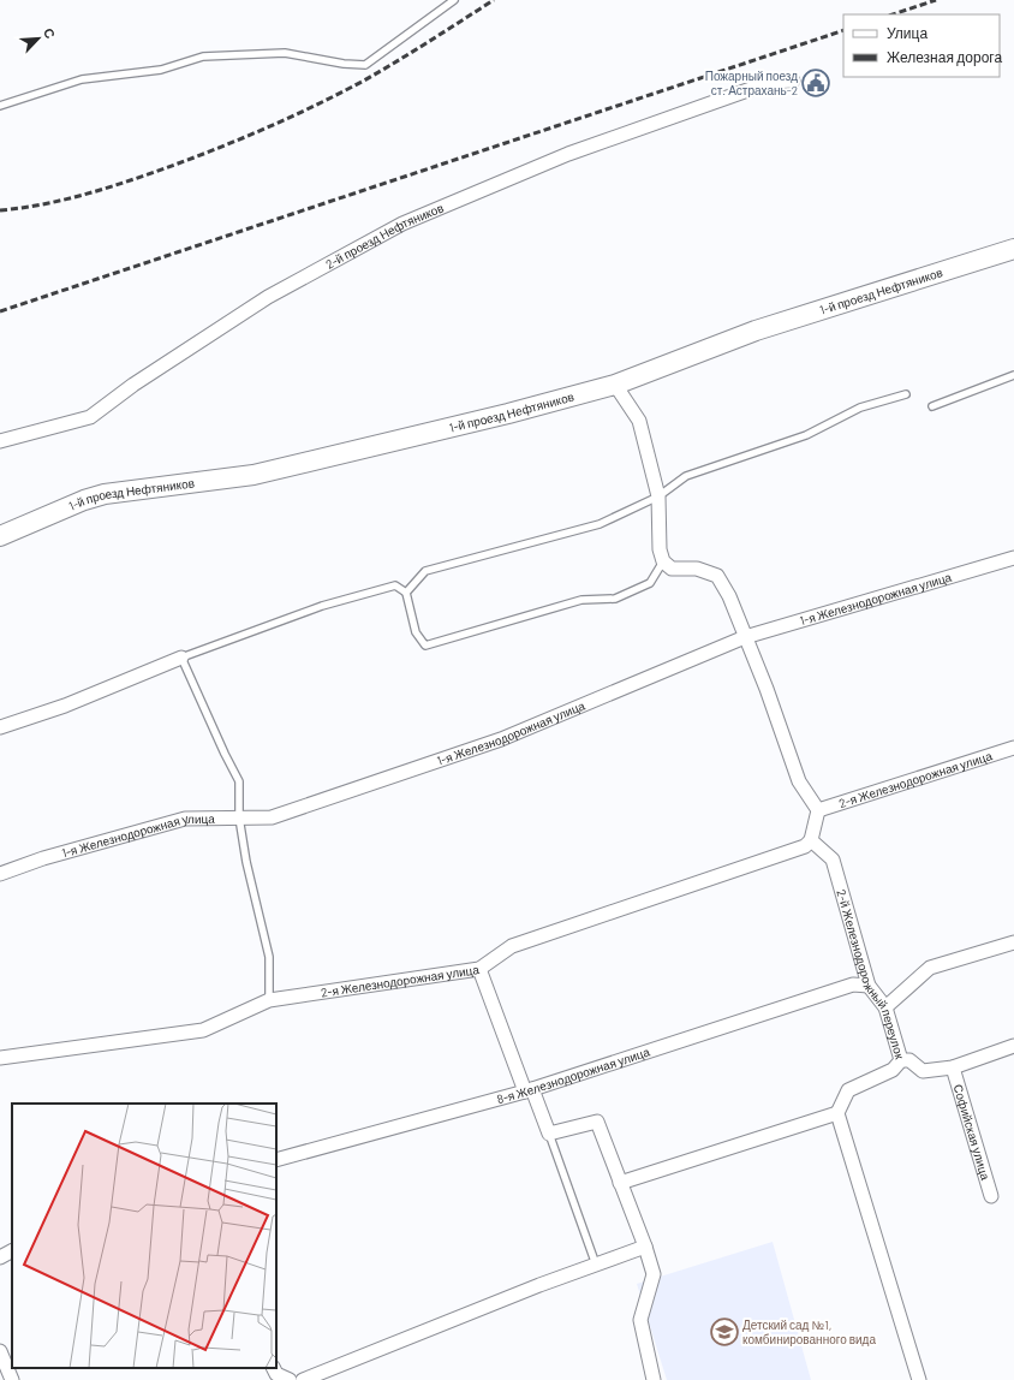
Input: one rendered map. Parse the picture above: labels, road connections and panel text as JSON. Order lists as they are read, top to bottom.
{
  "streets": {
    "street": [
      "2-й проезд Нефтяников",
      "1-й проезд Нефтяников",
      "1-я Железнодорожная улица",
      "2-я Железнодорожная улица",
      "2-й Железнодорожный переулок",
      "8-я Железнодорожная улица",
      "Софийская улица"
    ]
  },
  "crossings": [
    ["2-я Железнодорожная улица", "2-й Железнодорожный переулок"],
    ["2-й Железнодорожный переулок", "8-я Железнодорожная улица"]
  ],
  "places": {
    "public building": ["Пожарный поезд ст. Астрахань-2"],
    "school or university": ["Детский сад №1, комбинированного вида"]
  },
  "legend": ["Улица", "Железная дорога"],
  "north": "top right"
}
